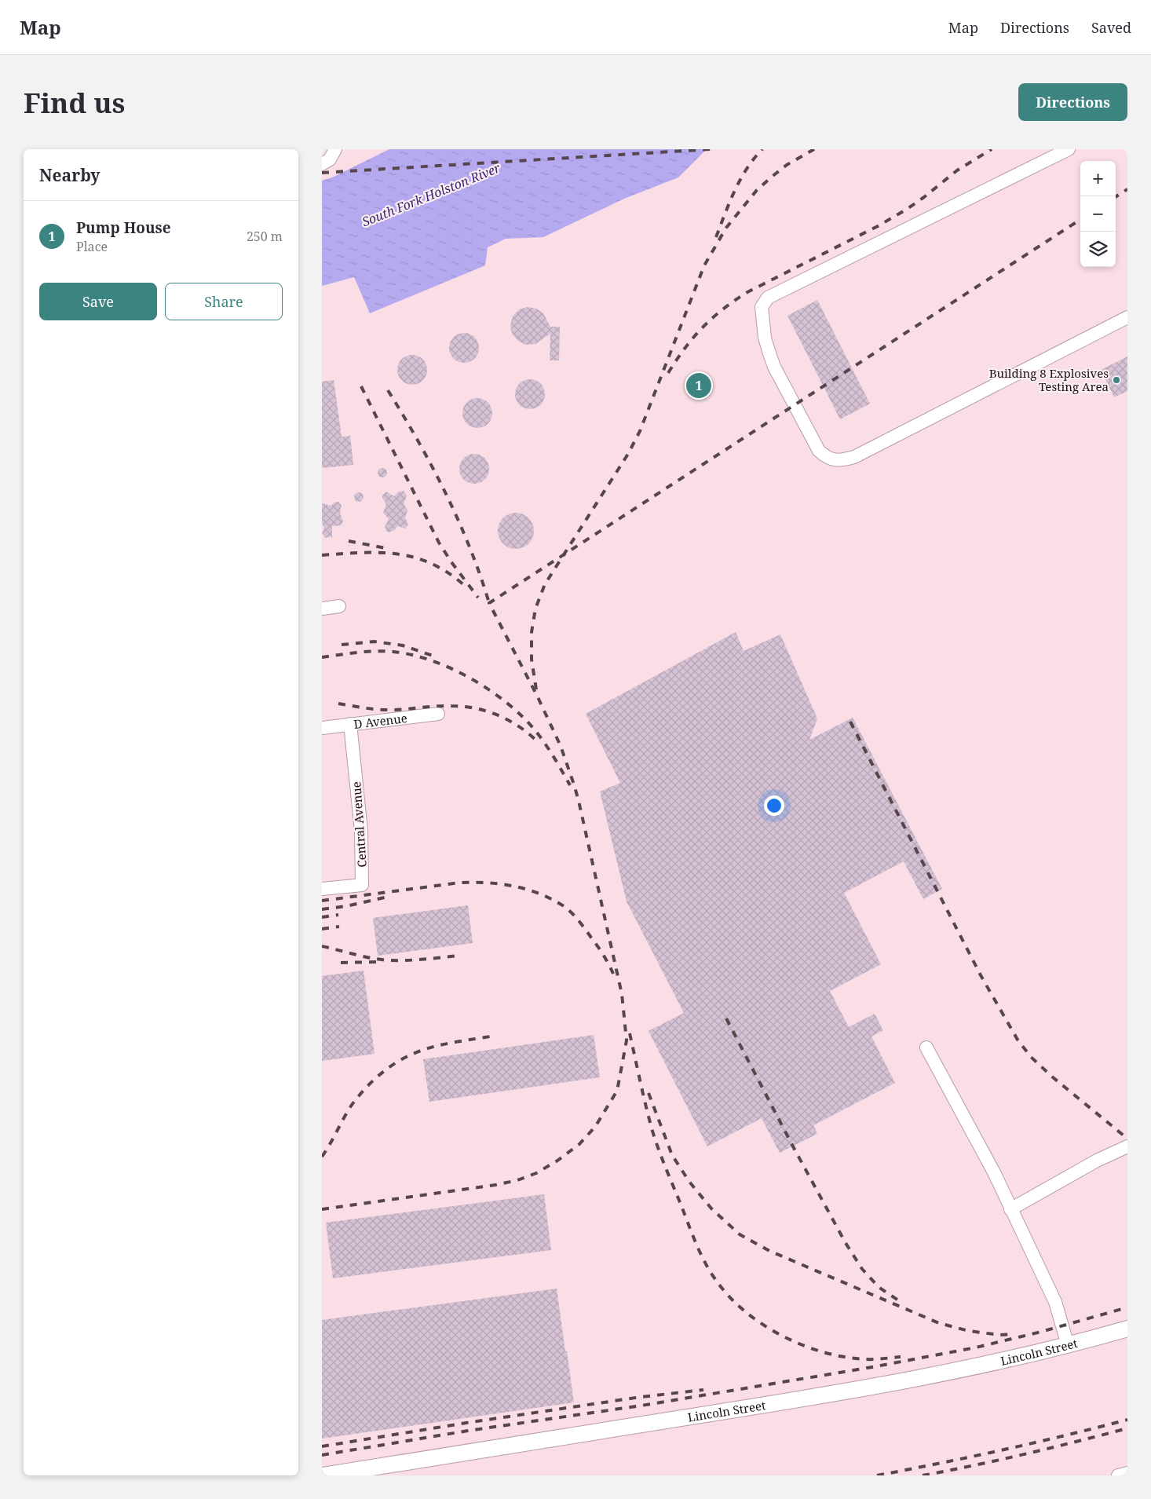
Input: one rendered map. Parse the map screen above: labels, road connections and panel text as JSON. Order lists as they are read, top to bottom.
{
  "streets": {
    "main road": ["Lincoln Street"],
    "street": ["D Avenue", "Central Avenue"]
  },
  "crossings": [
    ["D Avenue", "Central Avenue"]
  ],
  "water": ["South Fork Holston River"],
  "places": ["Building 8 Explosives Testing Area"],
  "page": {
    "header": "Map",
    "nav": ["Map", "Directions", "Saved"],
    "buttons": [
      "Directions",
      ["Save", "Share"]
    ],
    "title": "Find us",
    "heading": "Nearby",
    "map_buttons": ["+", "−"],
    "list": [
      {
        "mark": "1",
        "name": "Pump House",
        "note": "Place",
        "value": "250 m"
      }
    ],
    "pins": "1"
  }
}
